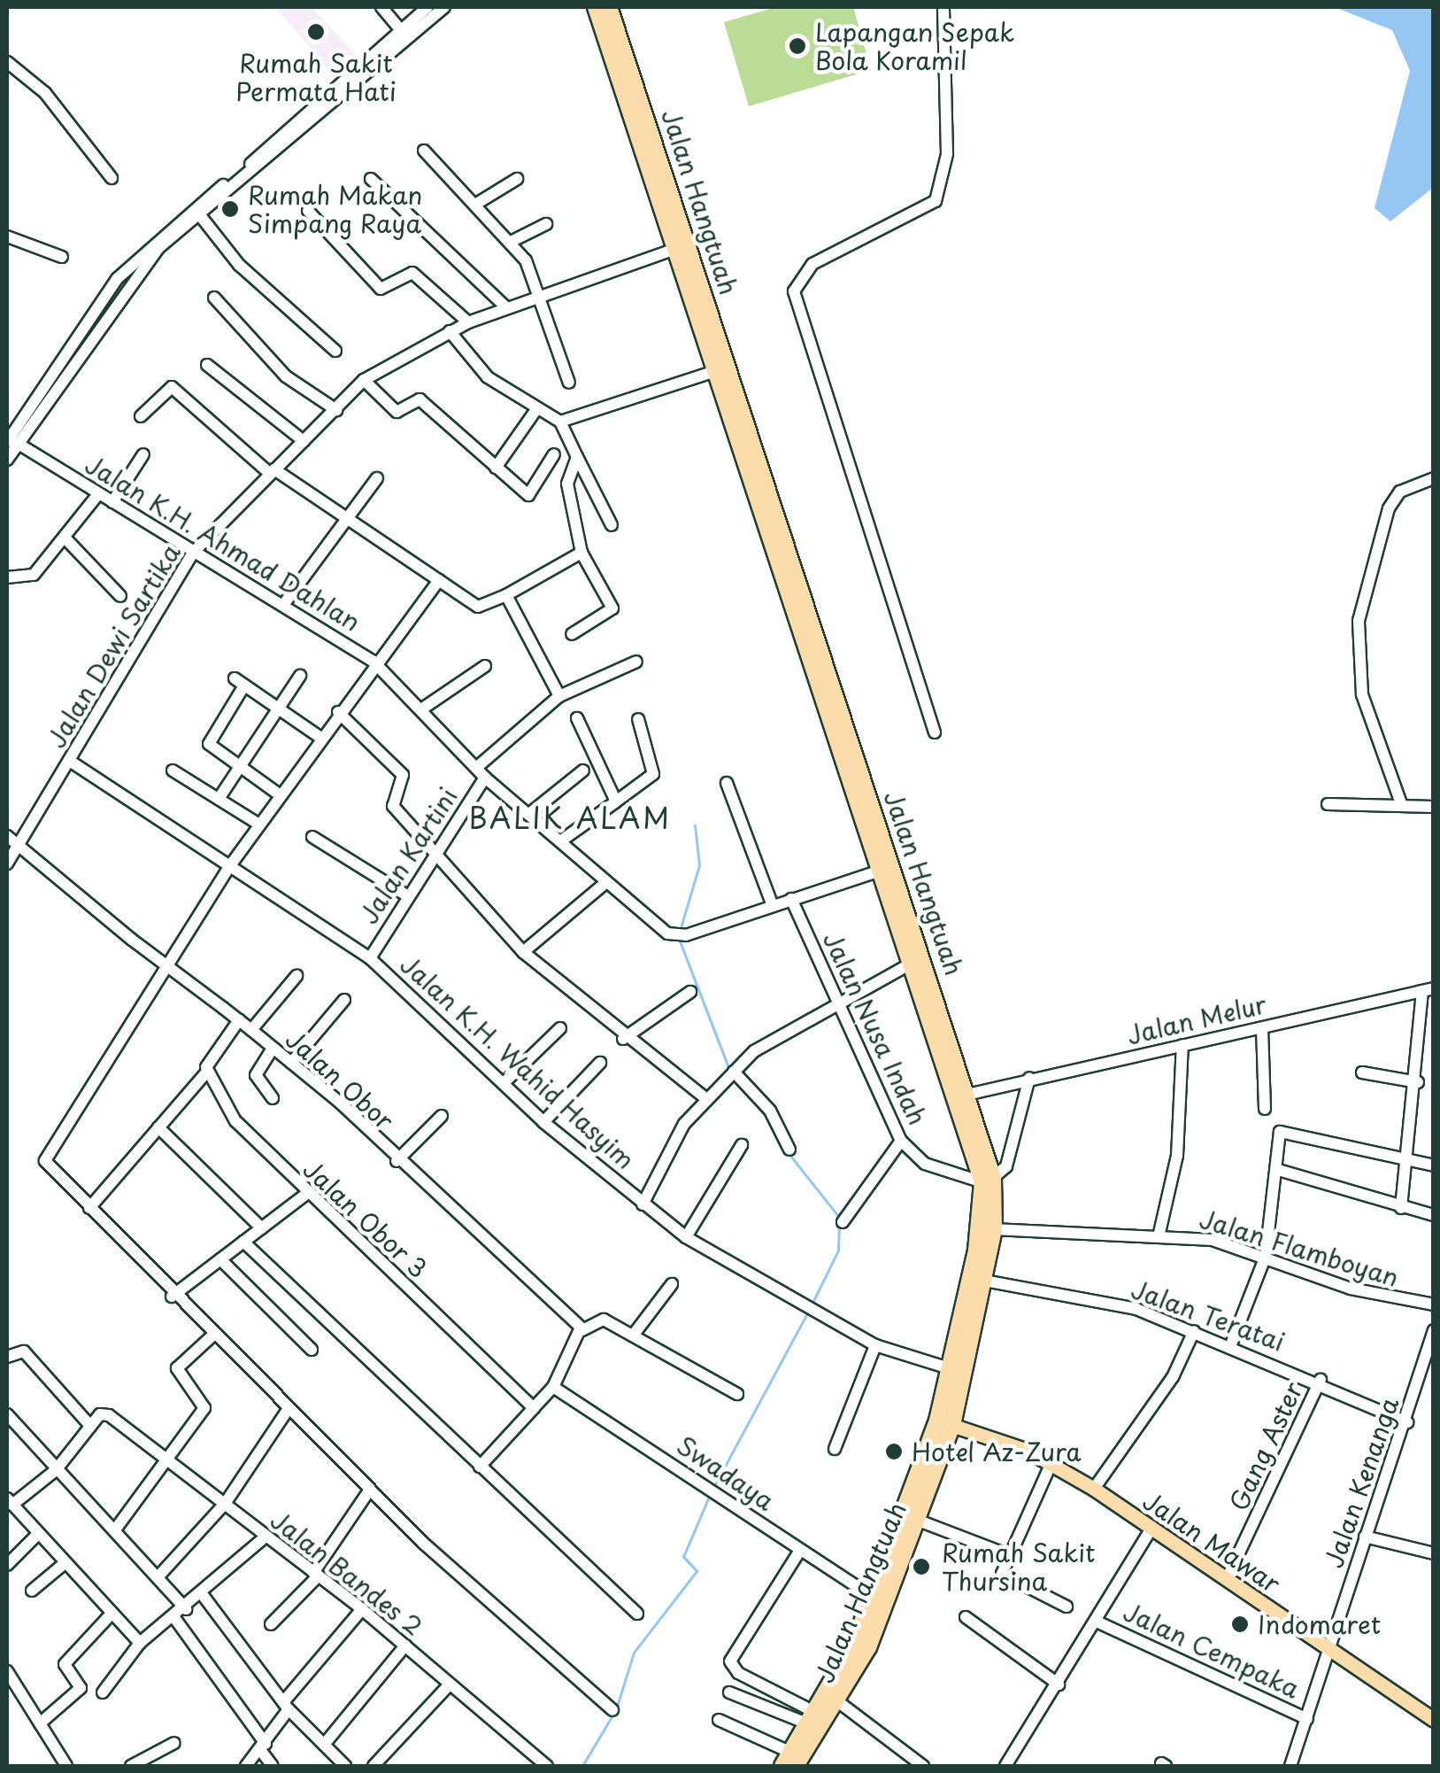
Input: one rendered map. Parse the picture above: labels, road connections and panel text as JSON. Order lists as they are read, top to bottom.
{
  "streets": {
    "highway": ["Jalan Hangtuah"],
    "main road": ["Jalan Mawar"],
    "street": [
      "Jalan K.H. Ahmad Dahlan",
      "Jalan Dewi Sartika",
      "Jalan Kartini",
      "Jalan Melur",
      "Jalan Nusa Indah",
      "Jalan K.H. Wahid Hasyim",
      "Jalan Obor",
      "Jalan Obor 3",
      "Jalan Flamboyan",
      "Jalan Teratai",
      "Gang Aster",
      "Swadaya",
      "Jalan Kenanga",
      "Jalan Bandes 2",
      "Jalan Cempaka"
    ]
  },
  "crossings": [
    ["Jalan Hangtuah", "Jalan K.H. Ahmad Dahlan"],
    ["Jalan Hangtuah", "Jalan Dewi Sartika"],
    ["Jalan Hangtuah", "Jalan Melur"],
    ["Jalan Hangtuah", "Jalan Nusa Indah"],
    ["Jalan Hangtuah", "Jalan K.H. Wahid Hasyim"],
    ["Jalan Hangtuah", "Jalan Flamboyan"],
    ["Jalan Hangtuah", "Jalan Teratai"],
    ["Jalan Hangtuah", "Swadaya"],
    ["Jalan Hangtuah", "Jalan Mawar"],
    ["Jalan K.H. Ahmad Dahlan", "Jalan Dewi Sartika"],
    ["Jalan K.H. Ahmad Dahlan", "Jalan Kartini"],
    ["Jalan K.H. Ahmad Dahlan", "Jalan Nusa Indah"],
    ["Jalan Dewi Sartika", "Jalan K.H. Wahid Hasyim"],
    ["Jalan Dewi Sartika", "Jalan Obor"],
    ["Jalan Kartini", "Jalan K.H. Wahid Hasyim"],
    ["Jalan Teratai", "Gang Aster"],
    ["Jalan Teratai", "Jalan Kenanga"],
    ["Gang Aster", "Jalan Mawar"],
    ["Jalan Kenanga", "Jalan Mawar"],
    ["Jalan Kenanga", "Jalan Cempaka"],
    ["Jalan Mawar", "Jalan Cempaka"]
  ],
  "districts": ["BALIK ALAM"],
  "places": [
    "Rumah Sakit Permata Hati",
    "Lapangan Sepak Bola Koramil",
    "Rumah Makan Simpang Raya",
    "Hotel Az-Zura",
    "Rumah Sakit Thursina",
    "Indomaret"
  ]
}
